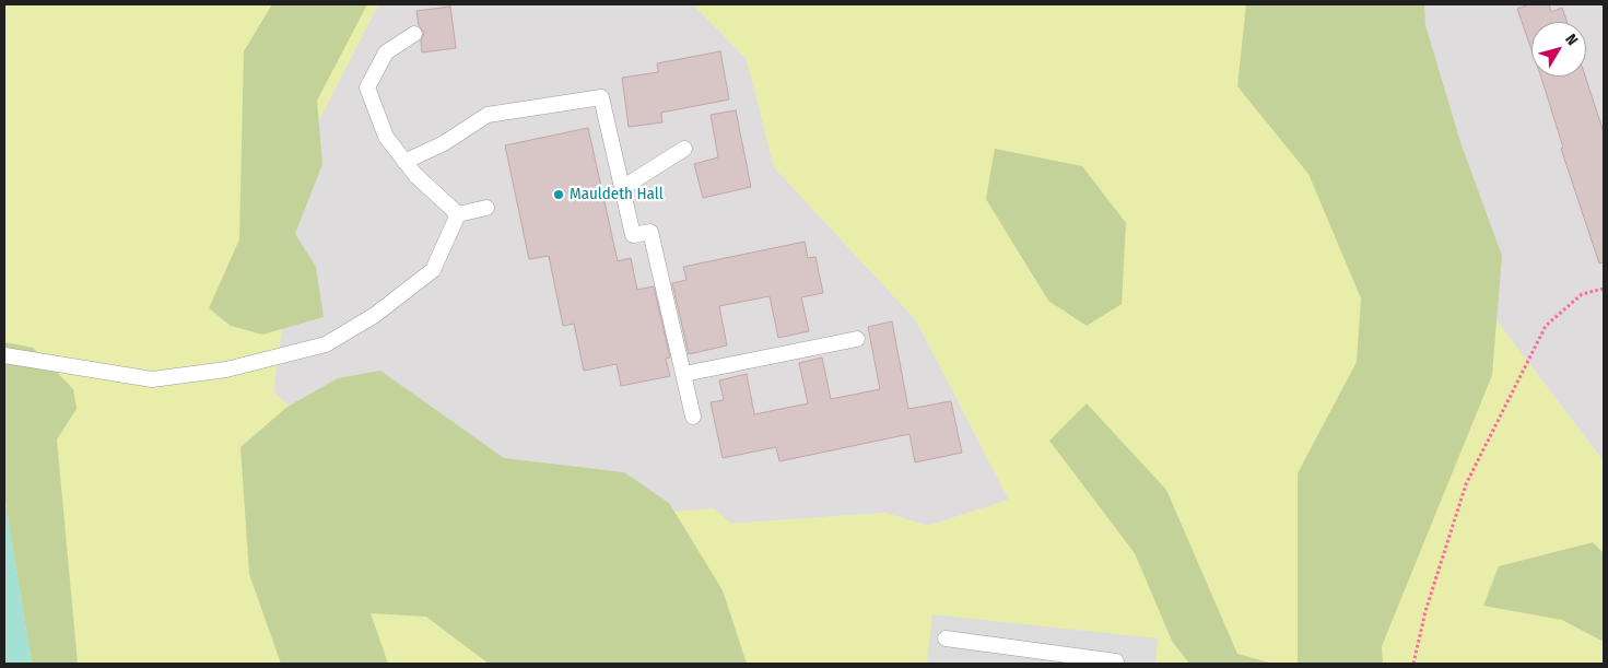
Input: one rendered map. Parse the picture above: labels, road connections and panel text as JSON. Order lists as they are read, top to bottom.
{
  "places": ["Mauldeth Hall"],
  "north": "top right"
}
